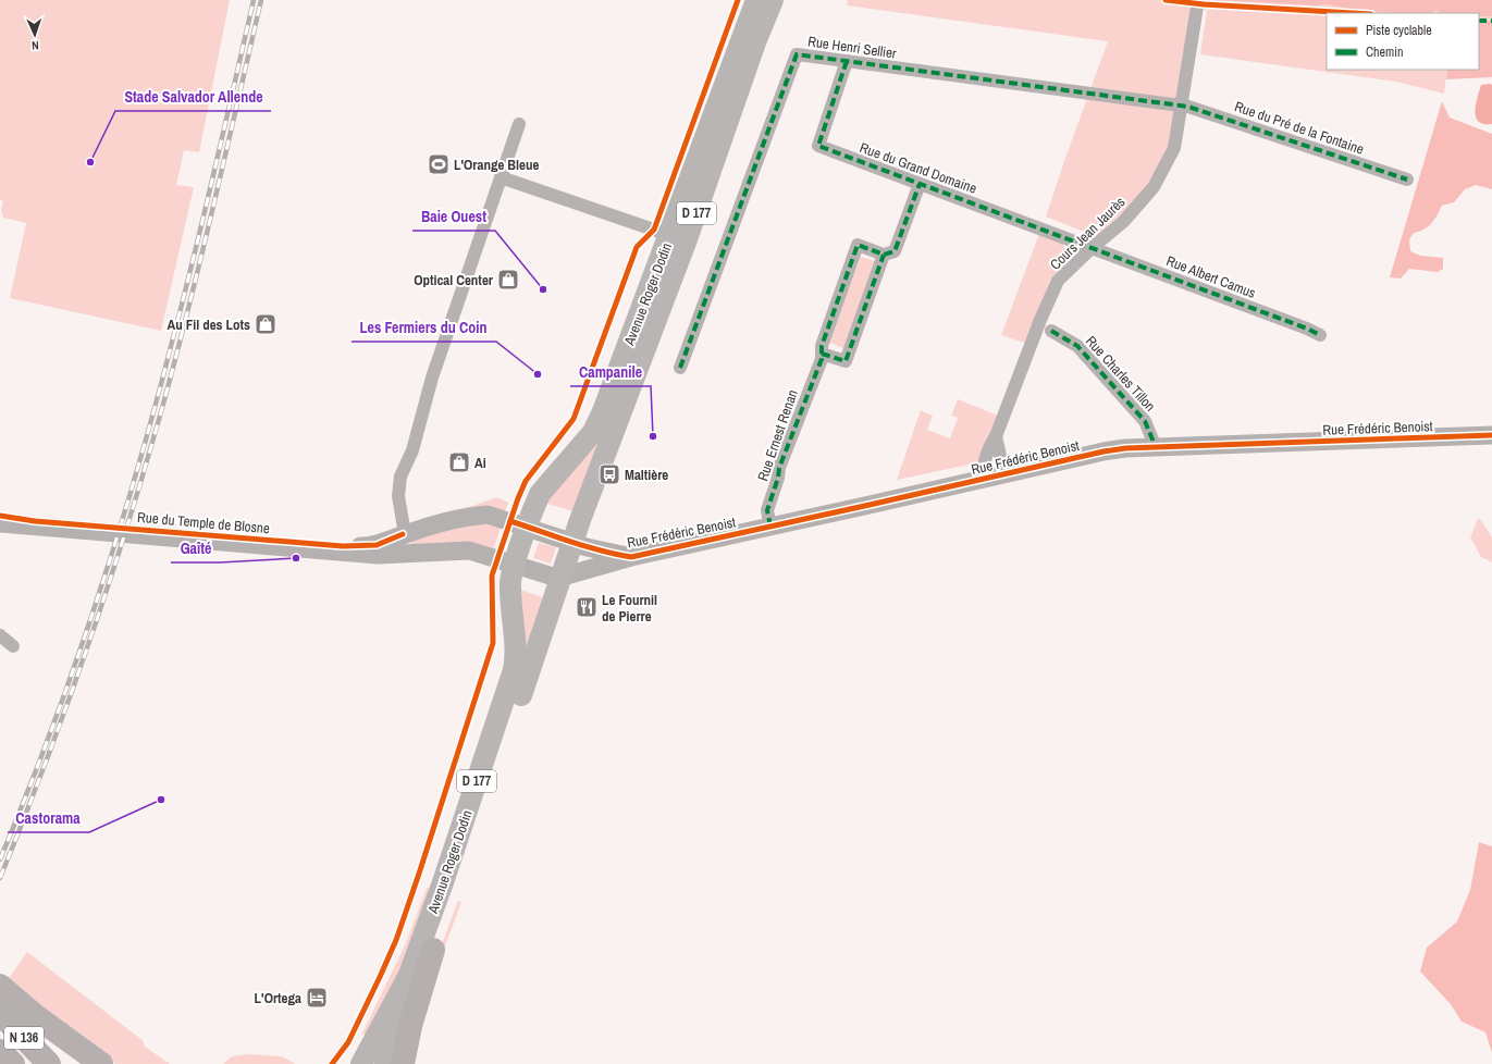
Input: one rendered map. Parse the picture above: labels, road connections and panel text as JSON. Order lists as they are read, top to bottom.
{
  "streets": {
    "highway": ["N 136"],
    "main road": ["D 177", "Avenue Roger Dodin"],
    "street": [
      "Rue Henri Sellier",
      "Rue du Pré de la Fontaine",
      "Rue du Grand Domaine",
      "Cours Jean Jaurès",
      "Rue Albert Camus",
      "Rue Charles Tillon",
      "Rue Frédéric Benoist",
      "Rue Ernest Renan",
      "Rue du Temple de Blosne"
    ]
  },
  "crossings": [
    ["Rue Henri Sellier", "Rue du Pré de la Fontaine"],
    ["Rue Henri Sellier", "Rue du Grand Domaine"],
    ["Rue Henri Sellier", "Cours Jean Jaurès"],
    ["Rue du Pré de la Fontaine", "Cours Jean Jaurès"],
    ["Rue du Grand Domaine", "Cours Jean Jaurès"],
    ["Rue du Grand Domaine", "Rue Albert Camus"],
    ["Cours Jean Jaurès", "Rue Albert Camus"],
    ["Cours Jean Jaurès", "Rue Frédéric Benoist"],
    ["Avenue Roger Dodin", "Rue Frédéric Benoist"],
    ["Avenue Roger Dodin", "Rue du Temple de Blosne"],
    ["Rue Charles Tillon", "Rue Frédéric Benoist"],
    ["Rue Frédéric Benoist", "Rue Ernest Renan"],
    ["Rue Frédéric Benoist", "Rue du Temple de Blosne"]
  ],
  "places": {
    "other": [
      "Stade Salvador Allende",
      "Baie Ouest",
      "Les Fermiers du Coin",
      "Campanile",
      "Gaîté",
      "Castorama"
    ],
    "sports": ["L'Orange Bleue"],
    "shop": ["Optical Center", "Au Fil des Lots", "Ai"],
    "bus stop": ["Maltière"],
    "restaurant": ["Le Fournil de Pierre"],
    "hotel": ["L'Ortega"]
  },
  "legend": ["Piste cyclable", "Chemin"],
  "north": "bottom"
}
